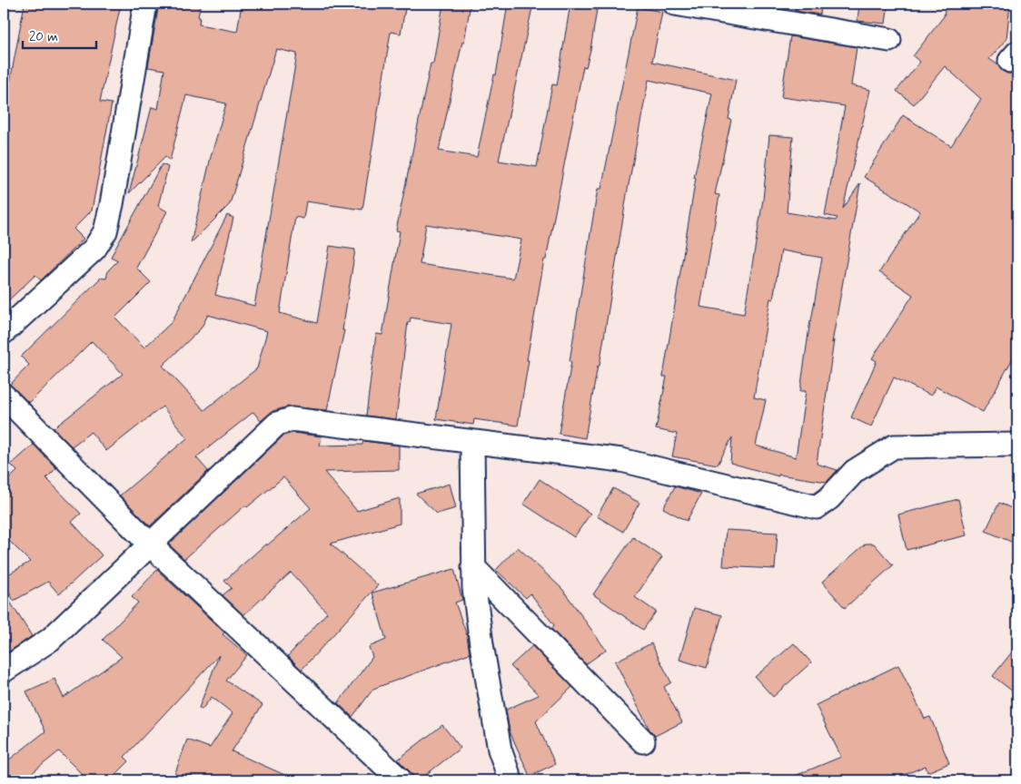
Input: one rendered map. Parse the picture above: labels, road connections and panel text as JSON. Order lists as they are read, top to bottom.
{
  "scale_bar": "20 m"
}
